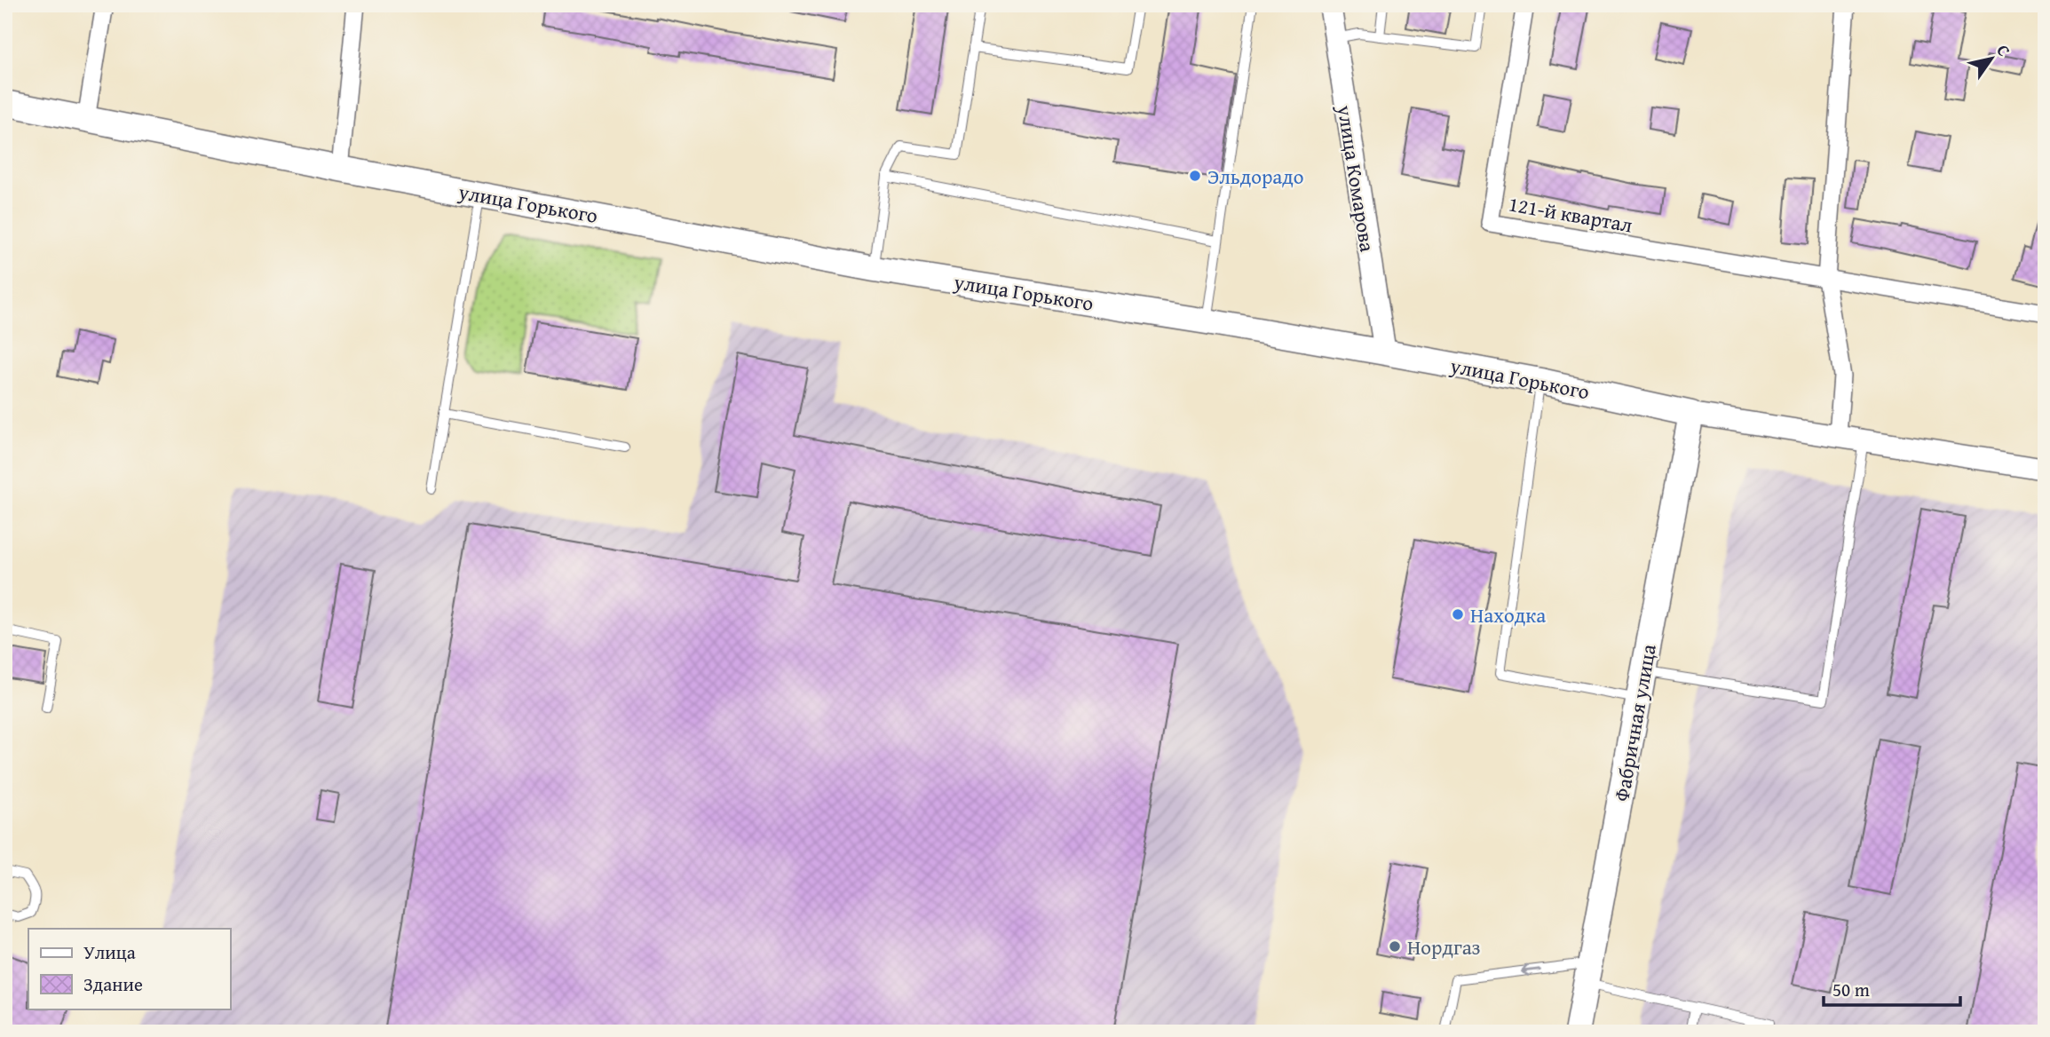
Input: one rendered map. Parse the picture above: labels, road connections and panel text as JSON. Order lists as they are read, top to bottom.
{
  "streets": {
    "main road": ["улица Горького", "Фабричная улица"],
    "street": ["улица Комарова", "121-й квартал"]
  },
  "crossings": [
    ["улица Комарова", "улица Горького"],
    ["улица Горького", "Фабричная улица"]
  ],
  "places": ["Эльдорадо", "Находка", "Нордгаз"],
  "legend": ["Улица", "Здание"],
  "scale_bar": "50 m",
  "north": "top right"
}
